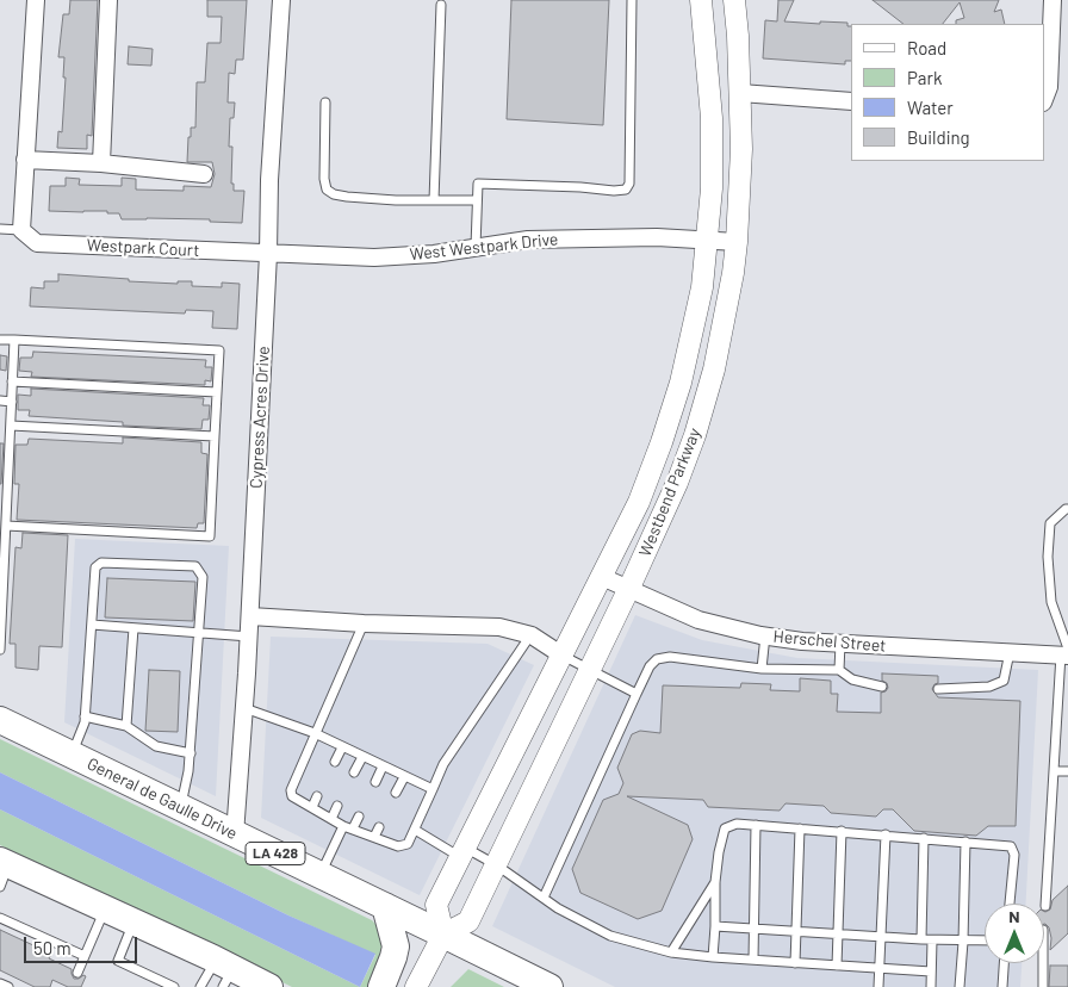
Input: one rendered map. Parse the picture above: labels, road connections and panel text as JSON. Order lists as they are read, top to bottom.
{
  "streets": {
    "main road": ["General de Gaulle Drive", "LA 428"],
    "street": [
      "West Westpark Drive",
      "Westpark Court",
      "Cypress Acres Drive",
      "Westbend Parkway",
      "Herschel Street"
    ]
  },
  "crossings": [
    ["West Westpark Drive", "Westpark Court"],
    ["West Westpark Drive", "Cypress Acres Drive"],
    ["West Westpark Drive", "Westbend Parkway"],
    ["Westpark Court", "Cypress Acres Drive"],
    ["Cypress Acres Drive", "General de Gaulle Drive"],
    ["Westbend Parkway", "Herschel Street"],
    ["Westbend Parkway", "General de Gaulle Drive"]
  ],
  "legend": [
    "Road",
    "Park",
    "Water",
    "Building"
  ],
  "scale_bar": "50 m",
  "north": "top"
}
